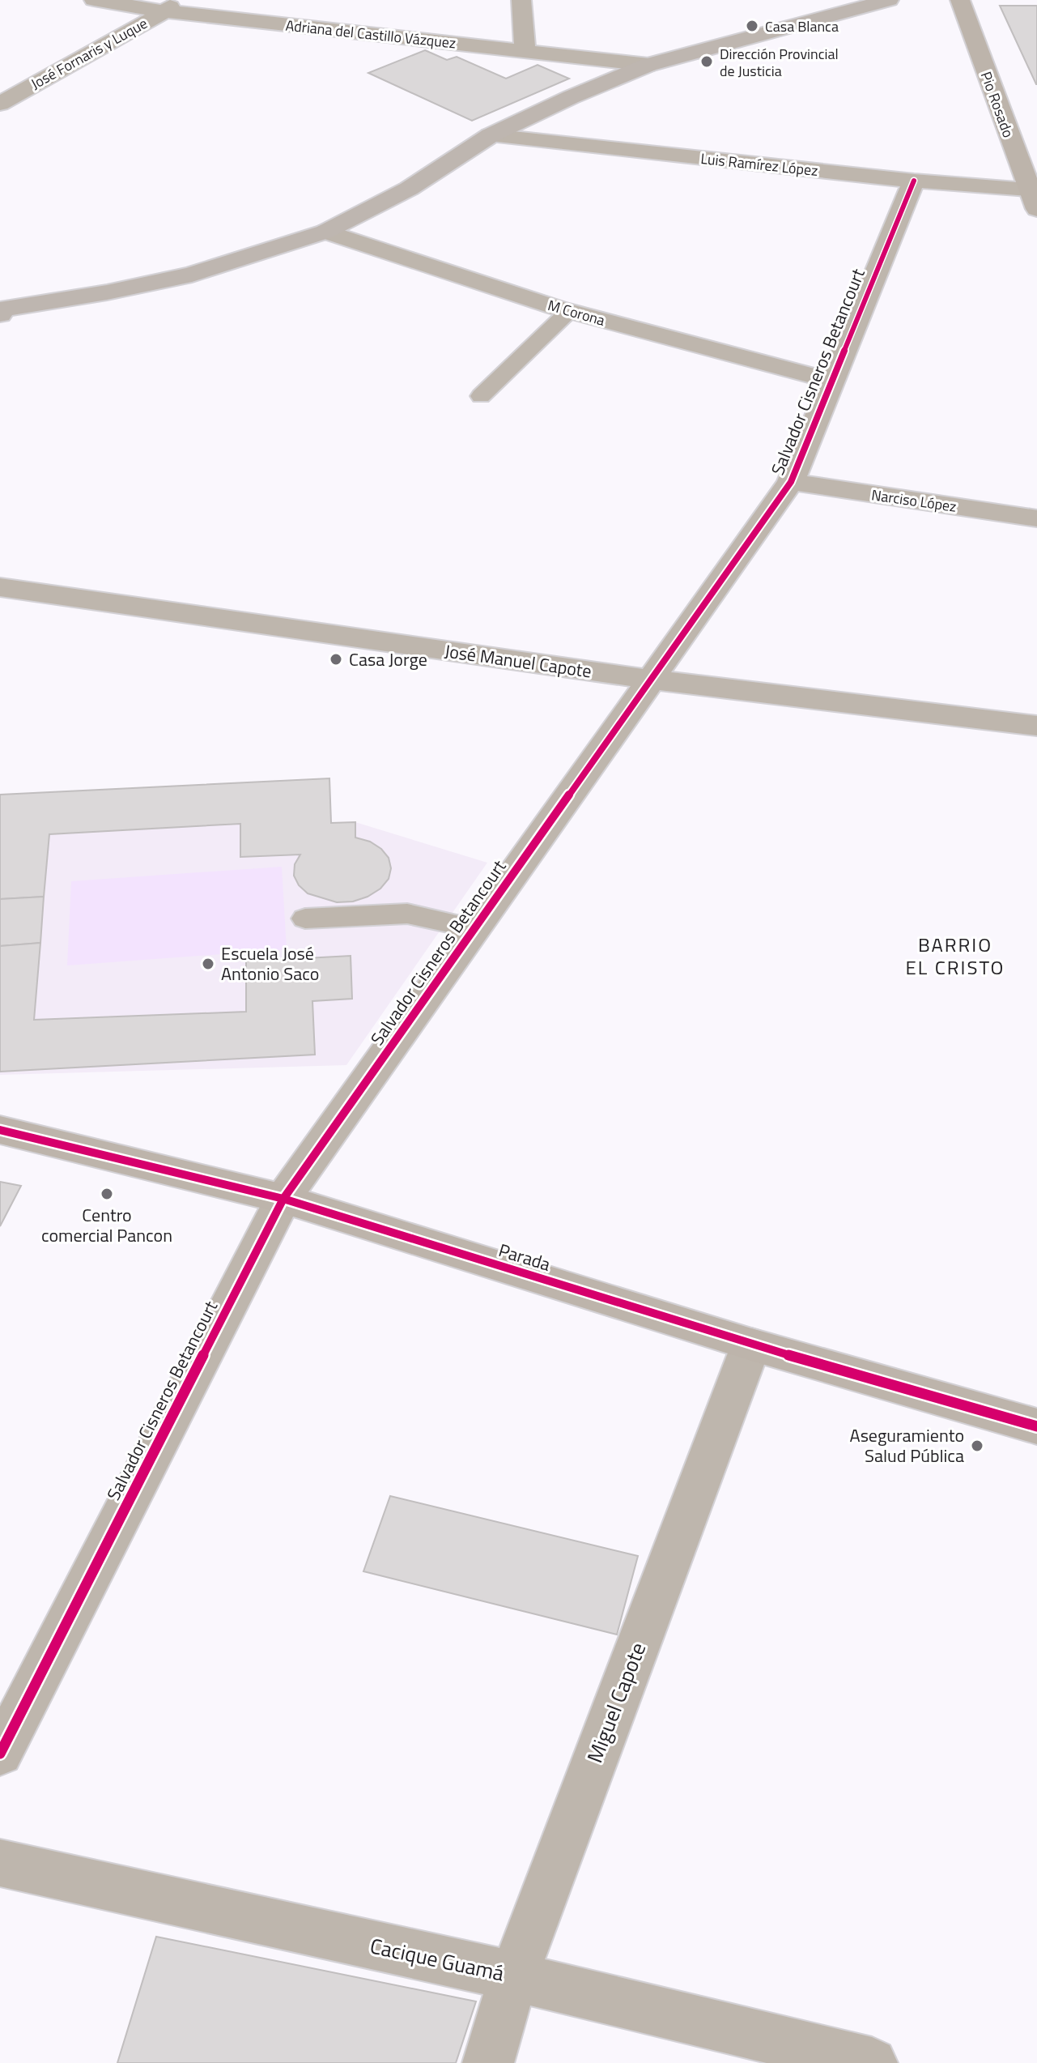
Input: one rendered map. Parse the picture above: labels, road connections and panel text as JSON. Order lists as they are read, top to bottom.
{
  "streets": {
    "street": [
      "Adriana del Castillo Vázquez",
      "José Fornaris y Luque",
      "Pio Rosado",
      "Luis Ramírez López",
      "M Corona",
      "Salvador Cisneros Betancourt",
      "Narciso López",
      "José Manuel Capote",
      "Parada",
      "Miguel Capote",
      "Cacique Guamá"
    ]
  },
  "crossings": [
    ["Adriana del Castillo Vázquez", "José Fornaris y Luque"],
    ["Pio Rosado", "Luis Ramírez López"],
    ["Luis Ramírez López", "Salvador Cisneros Betancourt"],
    ["M Corona", "Salvador Cisneros Betancourt"],
    ["Salvador Cisneros Betancourt", "Narciso López"],
    ["Salvador Cisneros Betancourt", "José Manuel Capote"],
    ["Salvador Cisneros Betancourt", "Parada"],
    ["Parada", "Miguel Capote"],
    ["Miguel Capote", "Cacique Guamá"]
  ],
  "districts": ["BARRIO EL CRISTO"],
  "places": [
    "Casa Blanca",
    "Dirección Provincial de Justicia",
    "Casa Jorge",
    "Escuela José Antonio Saco",
    "Centro comercial Pancon",
    "Aseguramiento Salud Pública"
  ]
}
